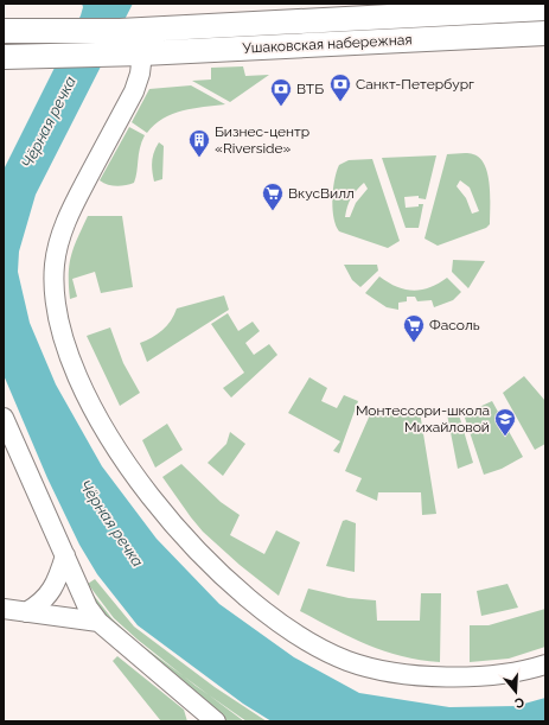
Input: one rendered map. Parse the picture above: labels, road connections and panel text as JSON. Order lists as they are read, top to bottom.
{
  "streets": {
    "main road": ["Ушаковская набережная"]
  },
  "water": ["Чёрная речка"],
  "places": {
    "bank": ["Санкт-Петербург", "ВТБ"],
    "building": ["Бизнес-центр «Riverside»"],
    "supermarket": ["ВкусВилл", "Фасоль"],
    "school or university": ["Монтессори-школа Михайловой"]
  },
  "north": "bottom"
}
